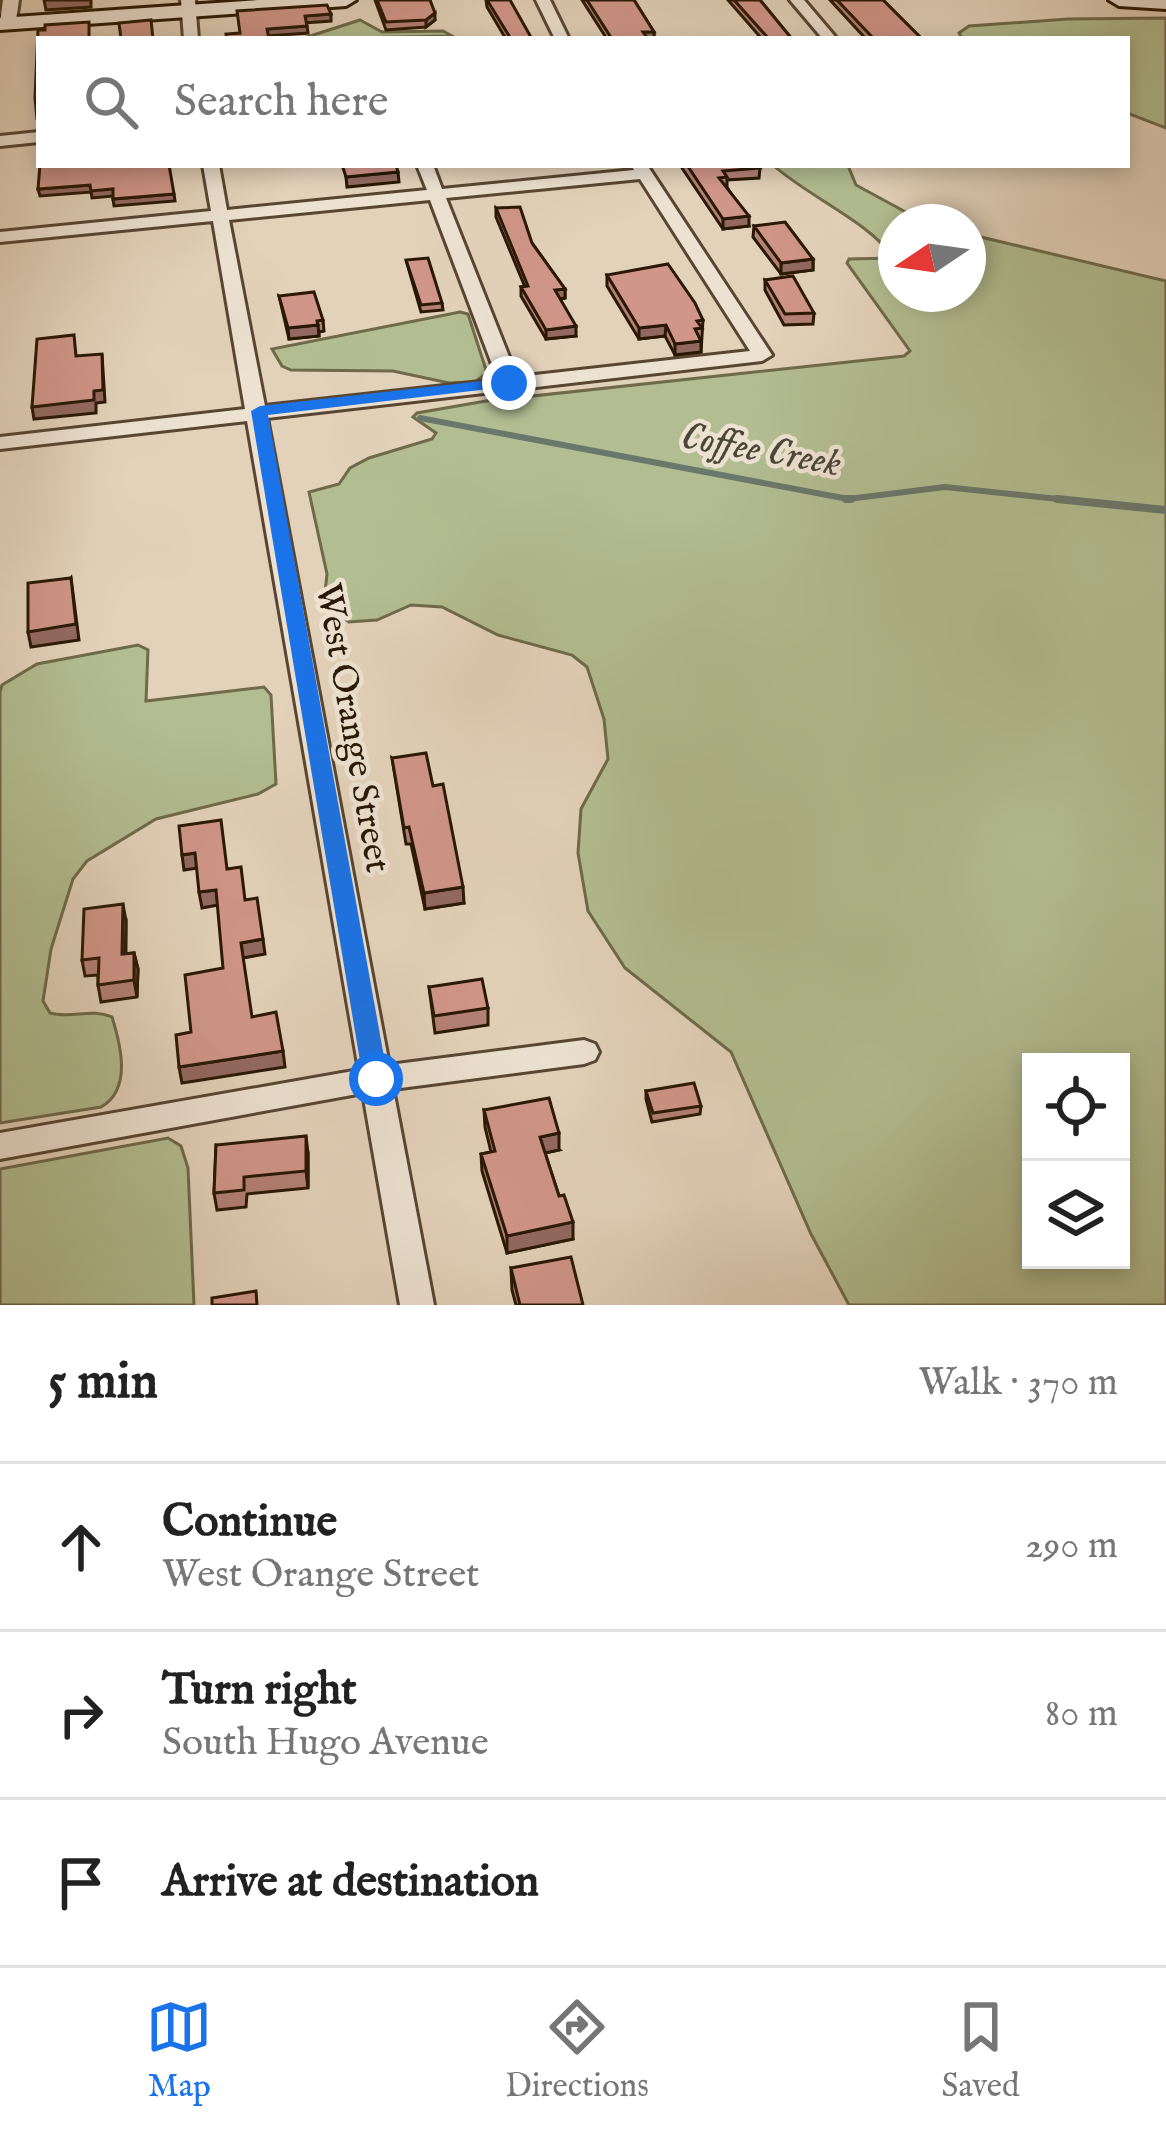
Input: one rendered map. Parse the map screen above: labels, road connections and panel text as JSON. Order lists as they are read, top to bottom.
{
  "streets": {
    "street": ["West Orange Street"]
  },
  "water": ["Coffee Creek"],
  "north": "left",
  "page": {
    "search": "Search here",
    "heading": ["5 min", "Walk · 370 m"],
    "list": [
      ["Continue", "West Orange Street", "290 m"],
      ["Turn right", "South Hugo Avenue", "80 m"],
      "Arrive at destination"
    ],
    "nav": ["Map", "Directions", "Saved"]
  }
}
